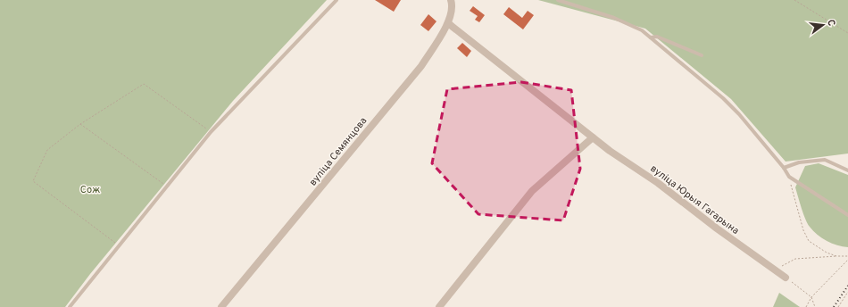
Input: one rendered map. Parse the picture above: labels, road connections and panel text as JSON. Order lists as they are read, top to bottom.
{
  "streets": {
    "street": ["вуліца Семянцова", "вуліца Юрыя Гагарына"]
  },
  "crossings": [
    ["вуліца Семянцова", "вуліца Юрыя Гагарына"]
  ],
  "parks": ["Сож"],
  "north": "right"
}
